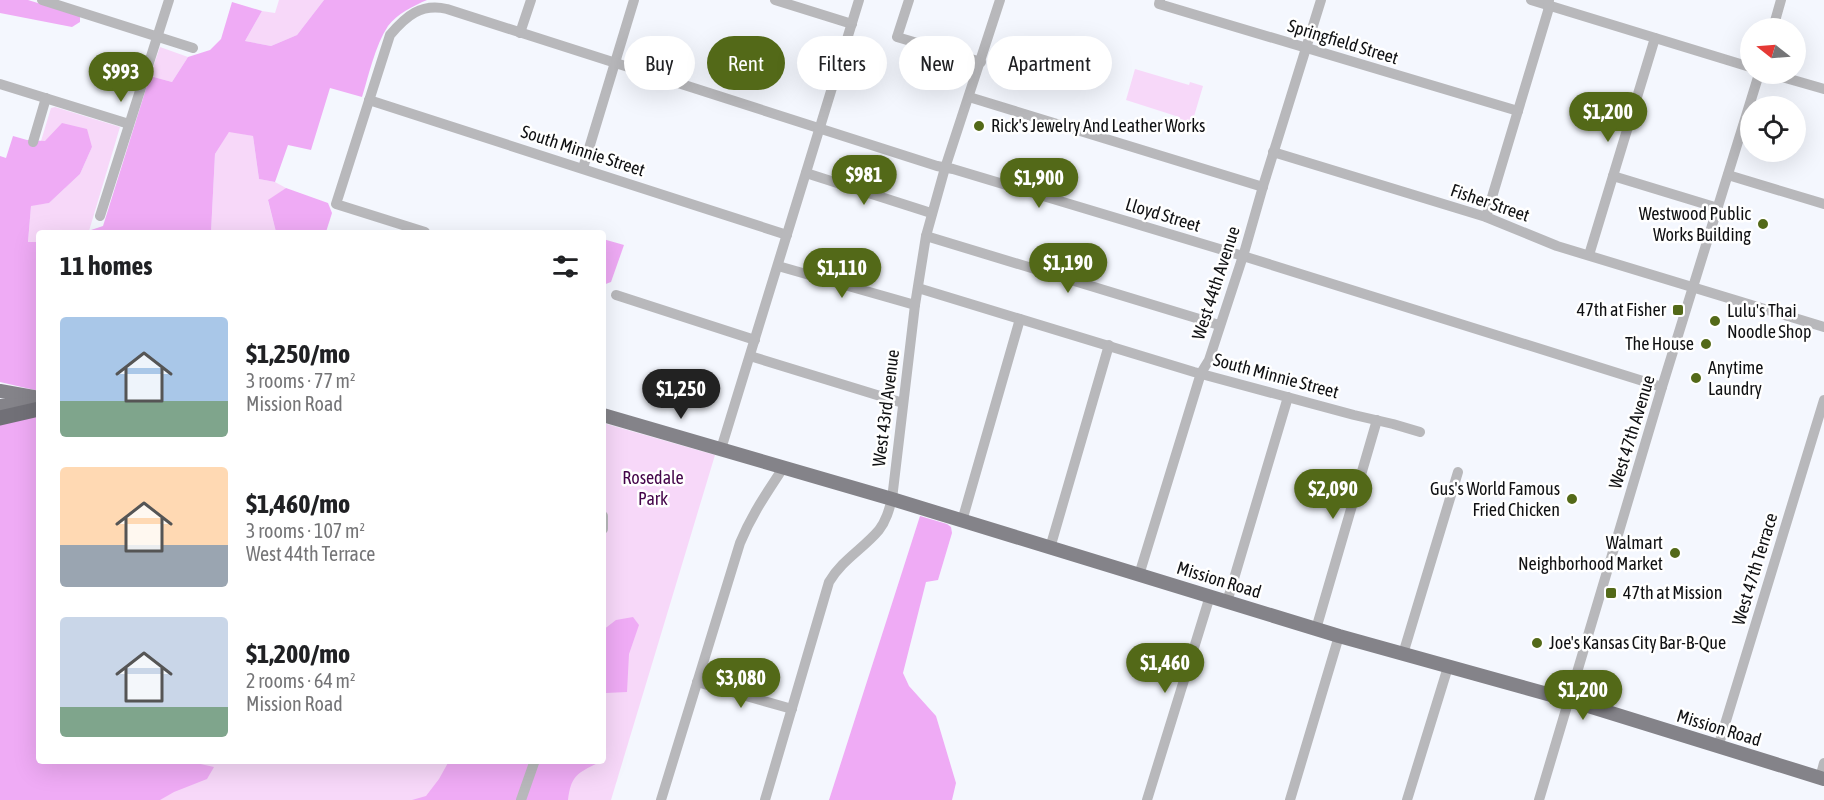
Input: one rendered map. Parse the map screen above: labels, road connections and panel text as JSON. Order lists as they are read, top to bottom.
{
  "streets": {
    "main road": ["Mission Road"],
    "street": [
      "Springfield Street",
      "South Minnie Street",
      "Fisher Street",
      "Lloyd Street",
      "West 44th Avenue",
      "West 43rd Avenue",
      "West 47th Avenue",
      "West 47th Terrace"
    ]
  },
  "crossings": [
    ["Springfield Street", "West 44th Avenue"],
    ["South Minnie Street", "Lloyd Street"],
    ["South Minnie Street", "West 44th Avenue"],
    ["South Minnie Street", "West 43rd Avenue"],
    ["Fisher Street", "West 44th Avenue"],
    ["Fisher Street", "West 47th Avenue"],
    ["Lloyd Street", "West 44th Avenue"],
    ["Lloyd Street", "West 43rd Avenue"],
    ["Lloyd Street", "West 47th Avenue"],
    ["West 44th Avenue", "Mission Road"],
    ["West 43rd Avenue", "Mission Road"],
    ["West 47th Avenue", "Mission Road"],
    ["West 47th Terrace", "Mission Road"]
  ],
  "parks": ["Rosedale Park"],
  "places": {
    "other": [
      "Rick's Jewelry And Leather Works",
      "Westwood Public Works Building",
      "Lulu's Thai Noodle Shop",
      "The House",
      "Anytime Laundry",
      "Gus's World Famous Fried Chicken",
      "Walmart Neighborhood Market",
      "Joe's Kansas City Bar-B-Que"
    ],
    "transit": ["47th at Fisher", "47th at Mission"]
  },
  "north": "left",
  "page": {
    "chip": [
      "Buy",
      "Rent",
      "Filters",
      "New",
      "Apartment"
    ],
    "price": [
      "$993",
      "$1,200",
      "$981",
      "$1,900",
      "$1,190",
      "$1,110",
      "$1,250",
      "$2,090",
      "$1,460",
      "$3,080",
      "$1,200"
    ],
    "heading": "11 homes",
    "list": [
      {
        "name": "$1,250/mo",
        "note": "3 rooms · 77 m² · Mission Road"
      },
      {
        "name": "$1,460/mo",
        "note": "3 rooms · 107 m² · West 44th Terrace"
      },
      {
        "name": "$1,200/mo",
        "note": "2 rooms · 64 m² · Mission Road"
      }
    ]
  }
}
